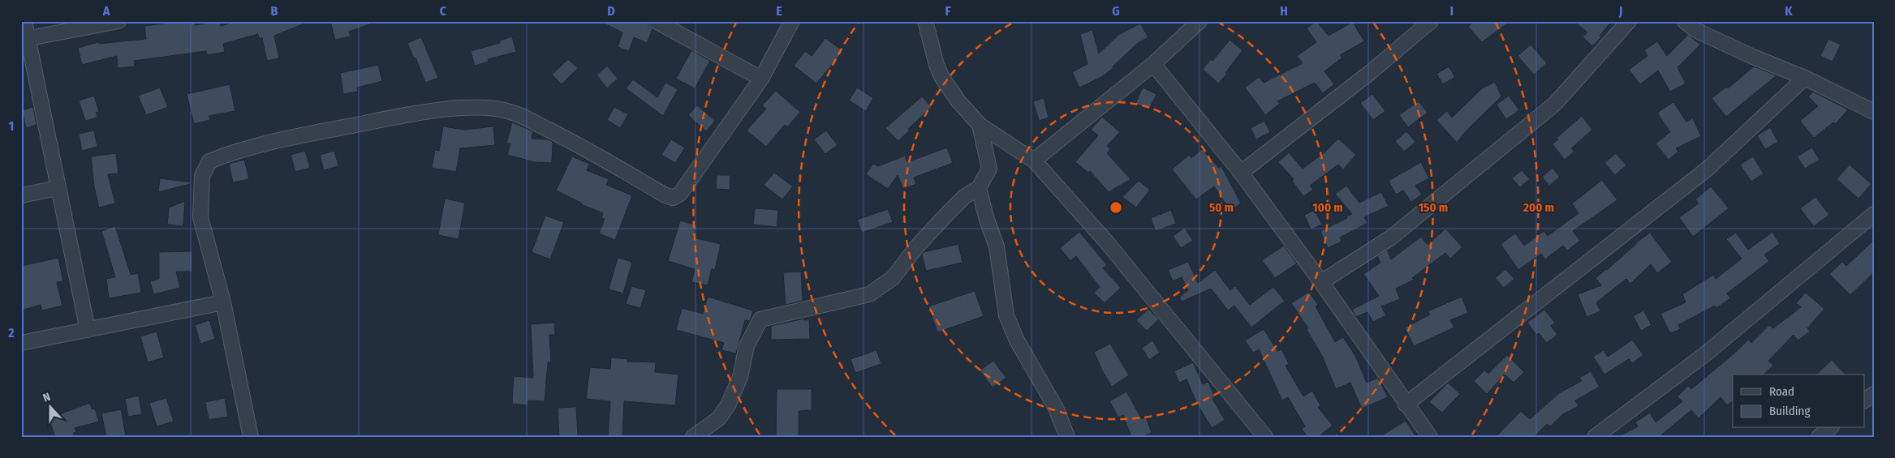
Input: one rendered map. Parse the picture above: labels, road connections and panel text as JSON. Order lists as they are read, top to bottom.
{
  "legend": ["Road", "Building"],
  "north": "top",
  "grid": {
    "columns": [
      "A",
      "B",
      "C",
      "D",
      "E",
      "F",
      "G",
      "H",
      "I",
      "J",
      "K"
    ],
    "rows": ["1", "2"]
  },
  "rings": [
    "50 m",
    "100 m",
    "150 m",
    "200 m"
  ]
}
